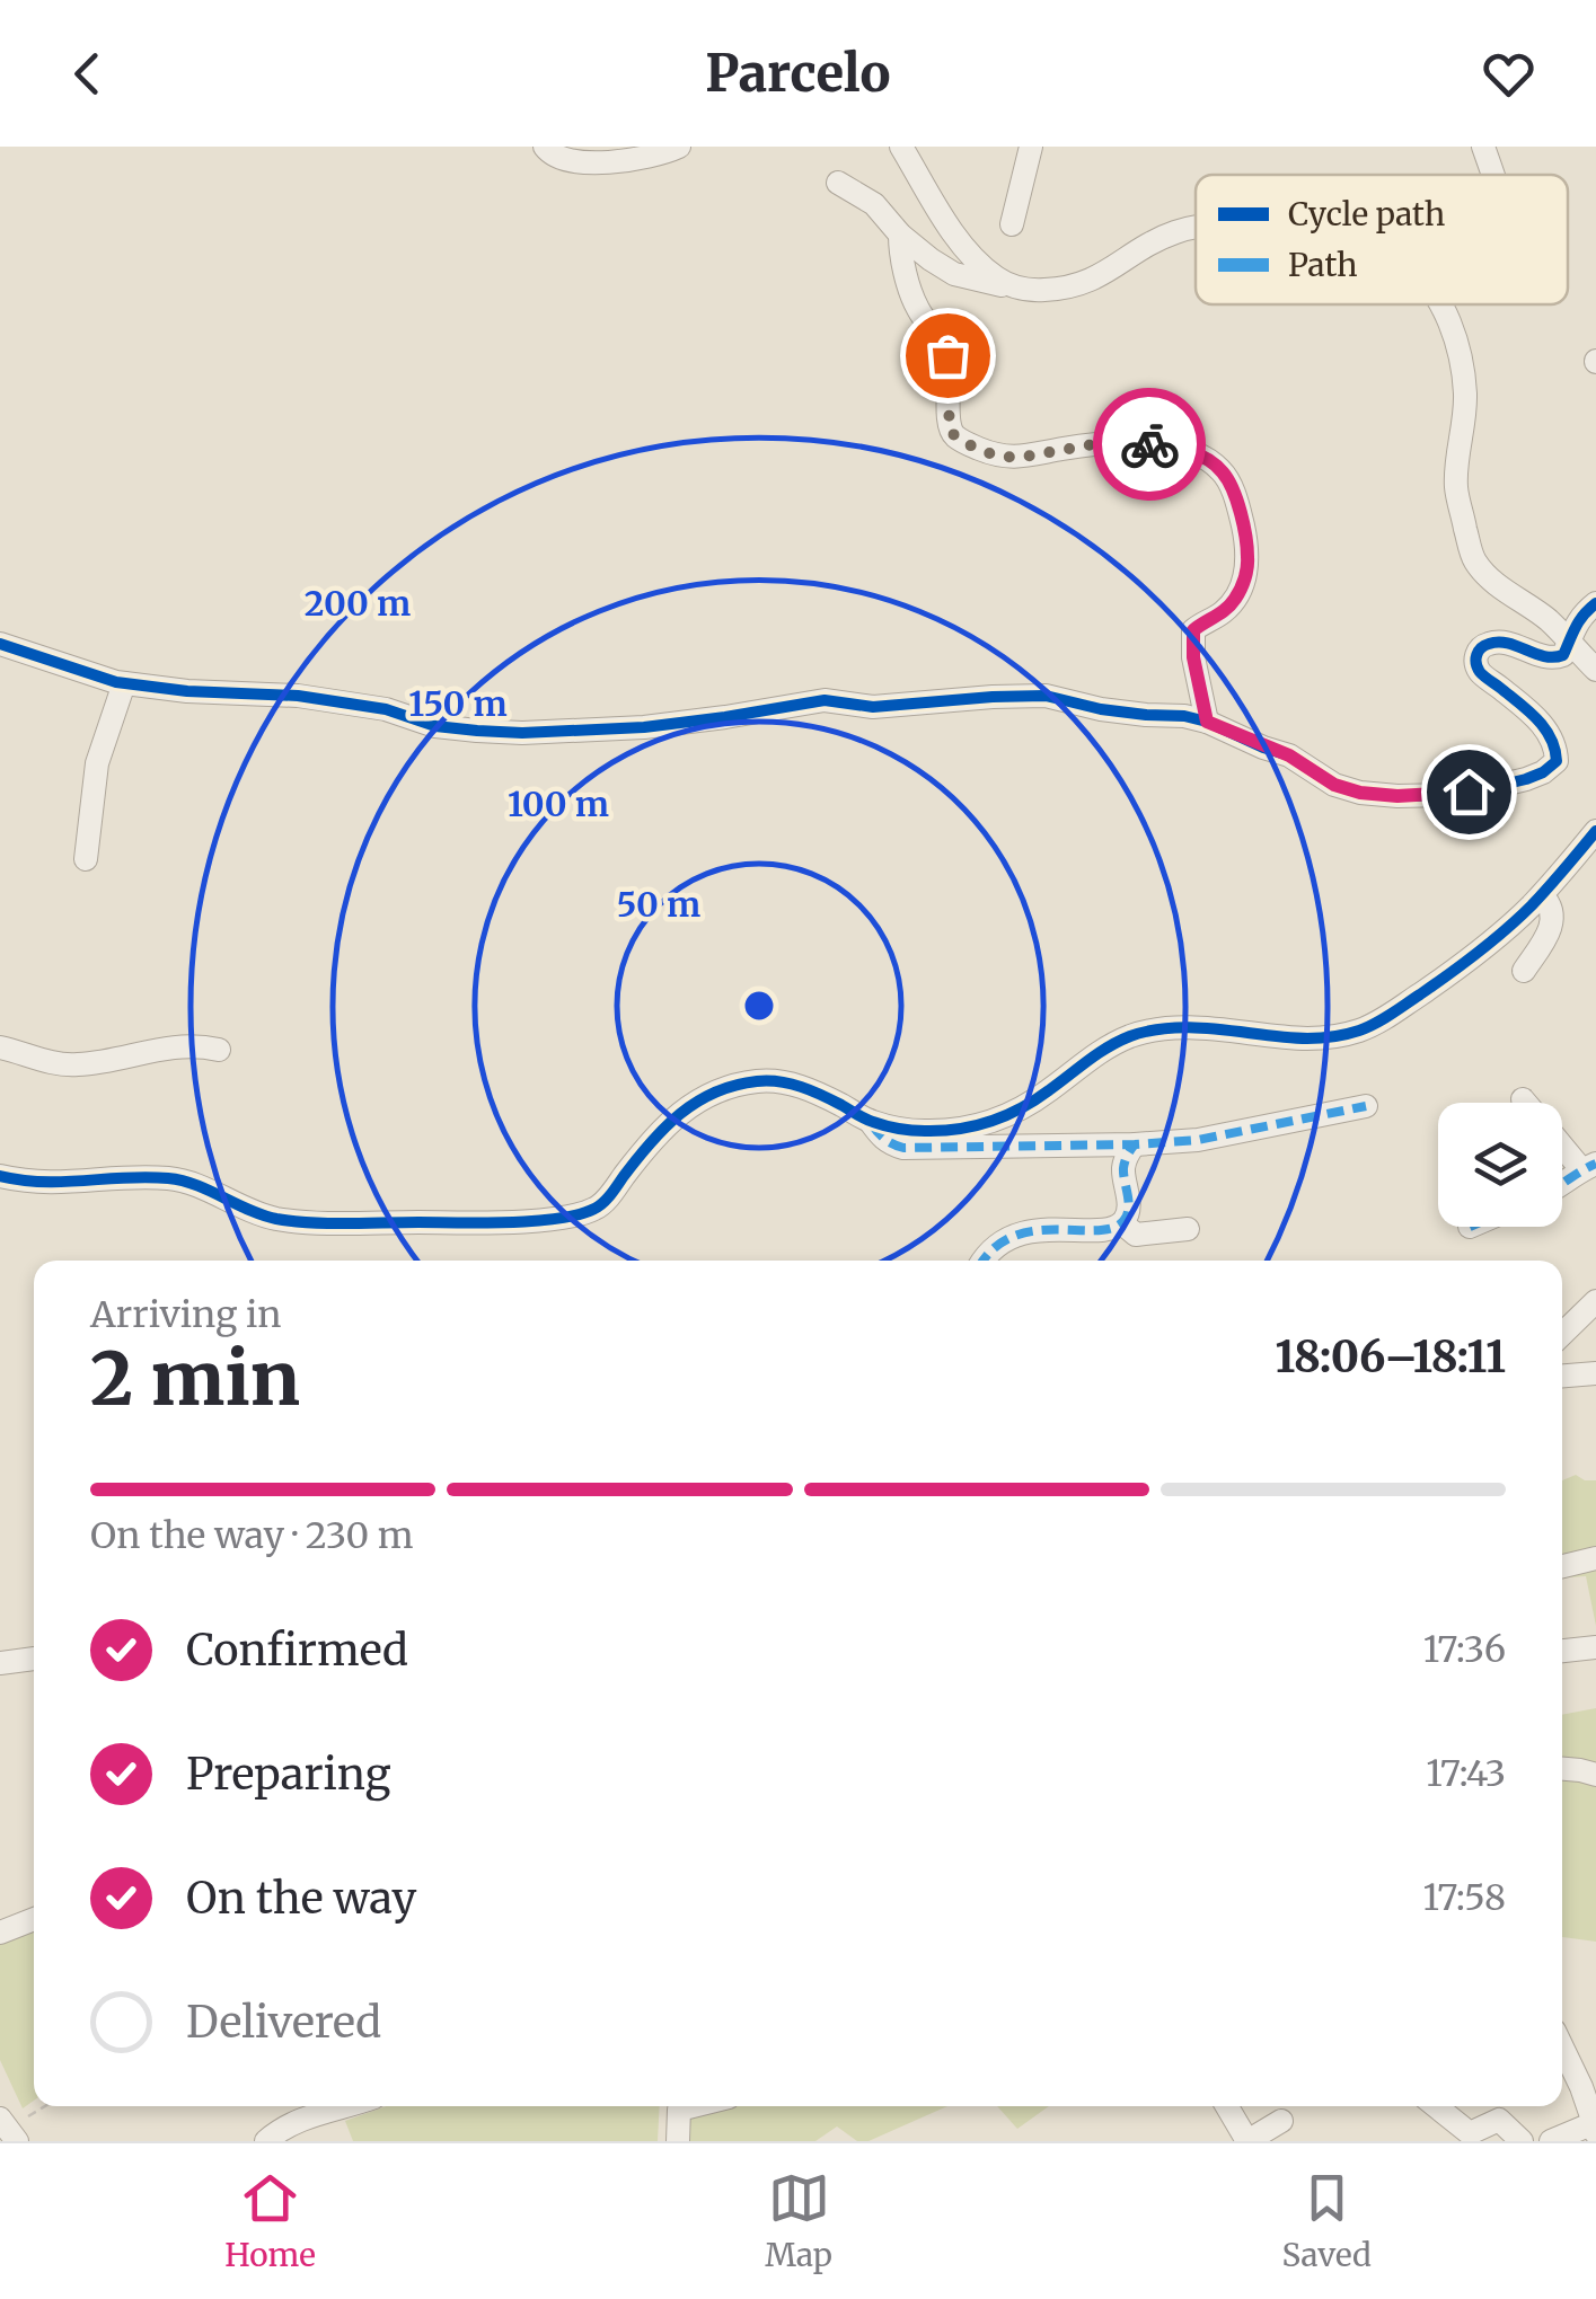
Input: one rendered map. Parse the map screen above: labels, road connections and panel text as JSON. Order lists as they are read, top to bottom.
{
  "legend": ["Cycle path", "Path"],
  "page": {
    "header": "Parcelo",
    "heading": ["2 min", "Arriving in", "18:06–18:11"],
    "bar": "On the way · 230 m",
    "list": [
      ["Confirmed", "17:36"],
      ["Preparing", "17:43"],
      ["On the way", "17:58"],
      "Delivered"
    ],
    "tabs": ["Home", "Map", "Saved"]
  },
  "rings": [
    "200 m",
    "150 m",
    "100 m",
    "50 m"
  ]
}
